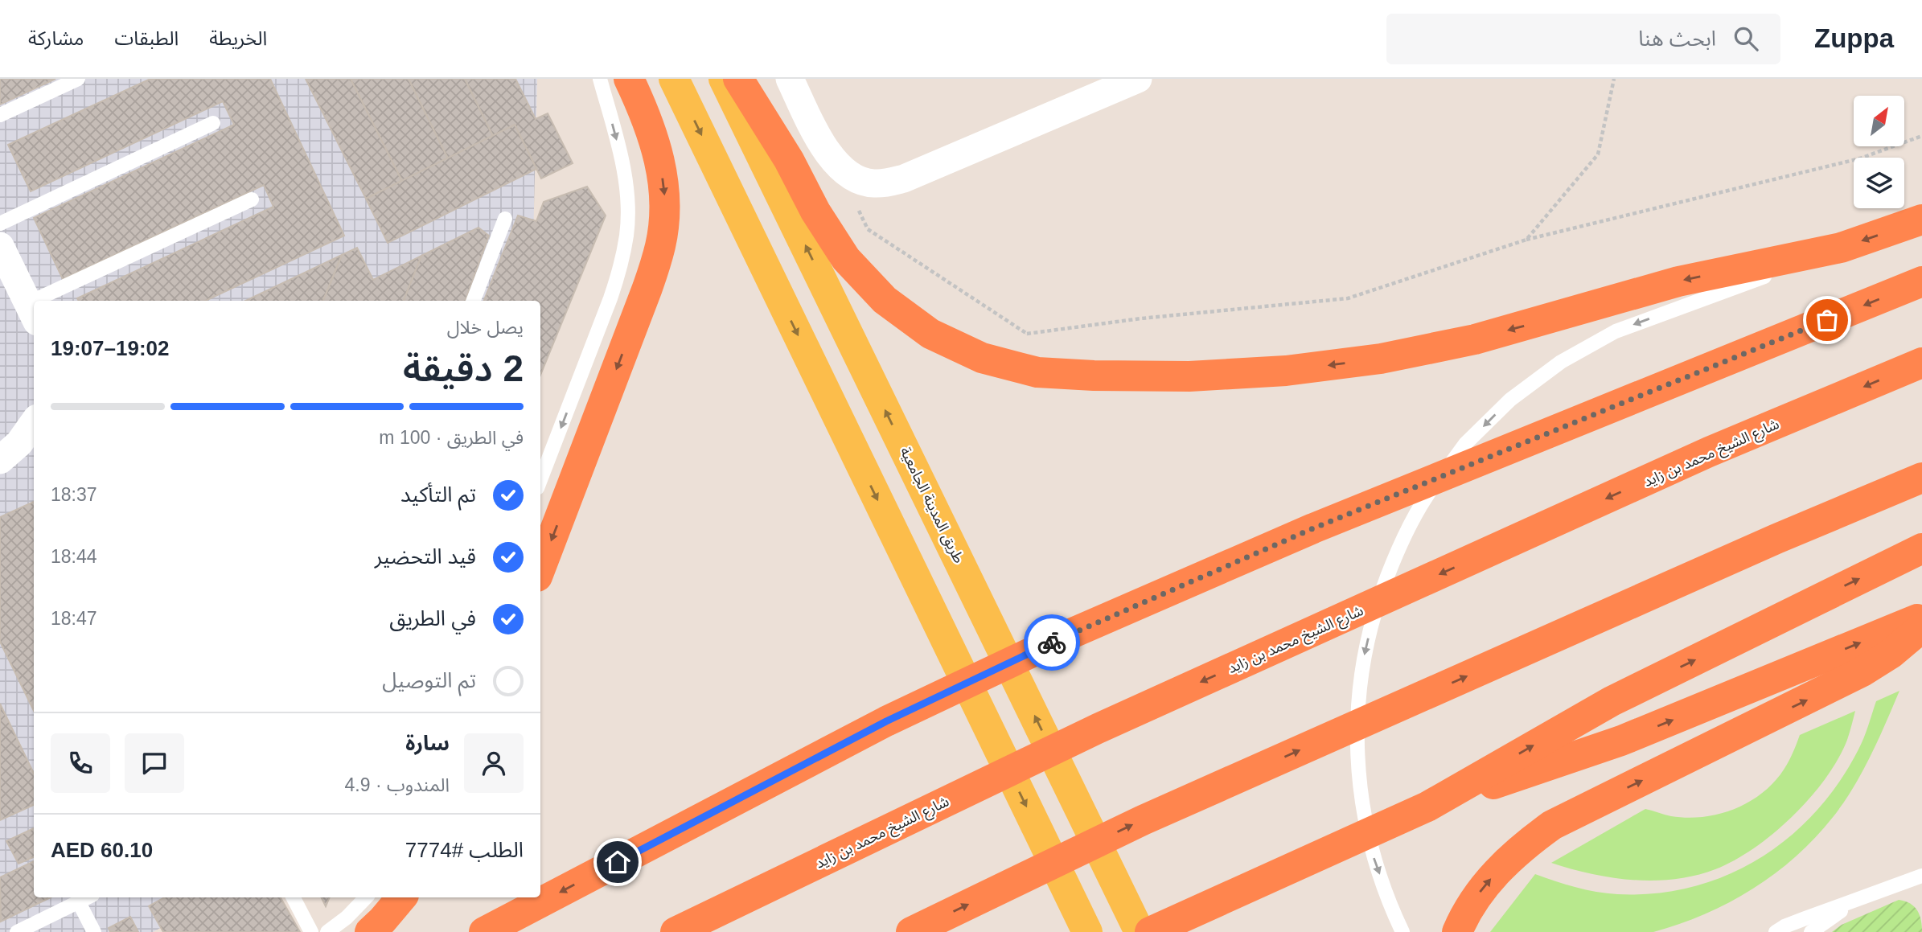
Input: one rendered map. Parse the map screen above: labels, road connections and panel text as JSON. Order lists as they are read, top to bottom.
{
  "streets": {
    "highway": ["شارع الشيخ محمد بن زايد"],
    "main road": ["طريق المدينة الجامعية"]
  },
  "north": "top right",
  "page": {
    "header": "Zuppa",
    "search": "ابحث هنا",
    "nav": ["الخريطة", "الطبقات", "مشاركة"],
    "heading": ["2 دقيقة", "يصل خلال", "19:02–19:07"],
    "panel": [
      "سارة",
      "المندوب · 4.9",
      "الطلب #7774",
      "AED 60.10"
    ],
    "bar": "في الطريق · 100 m",
    "list": [
      ["تم التأكيد", "18:37"],
      ["قيد التحضير", "18:44"],
      ["في الطريق", "18:47"],
      "تم التوصيل"
    ]
  }
}
